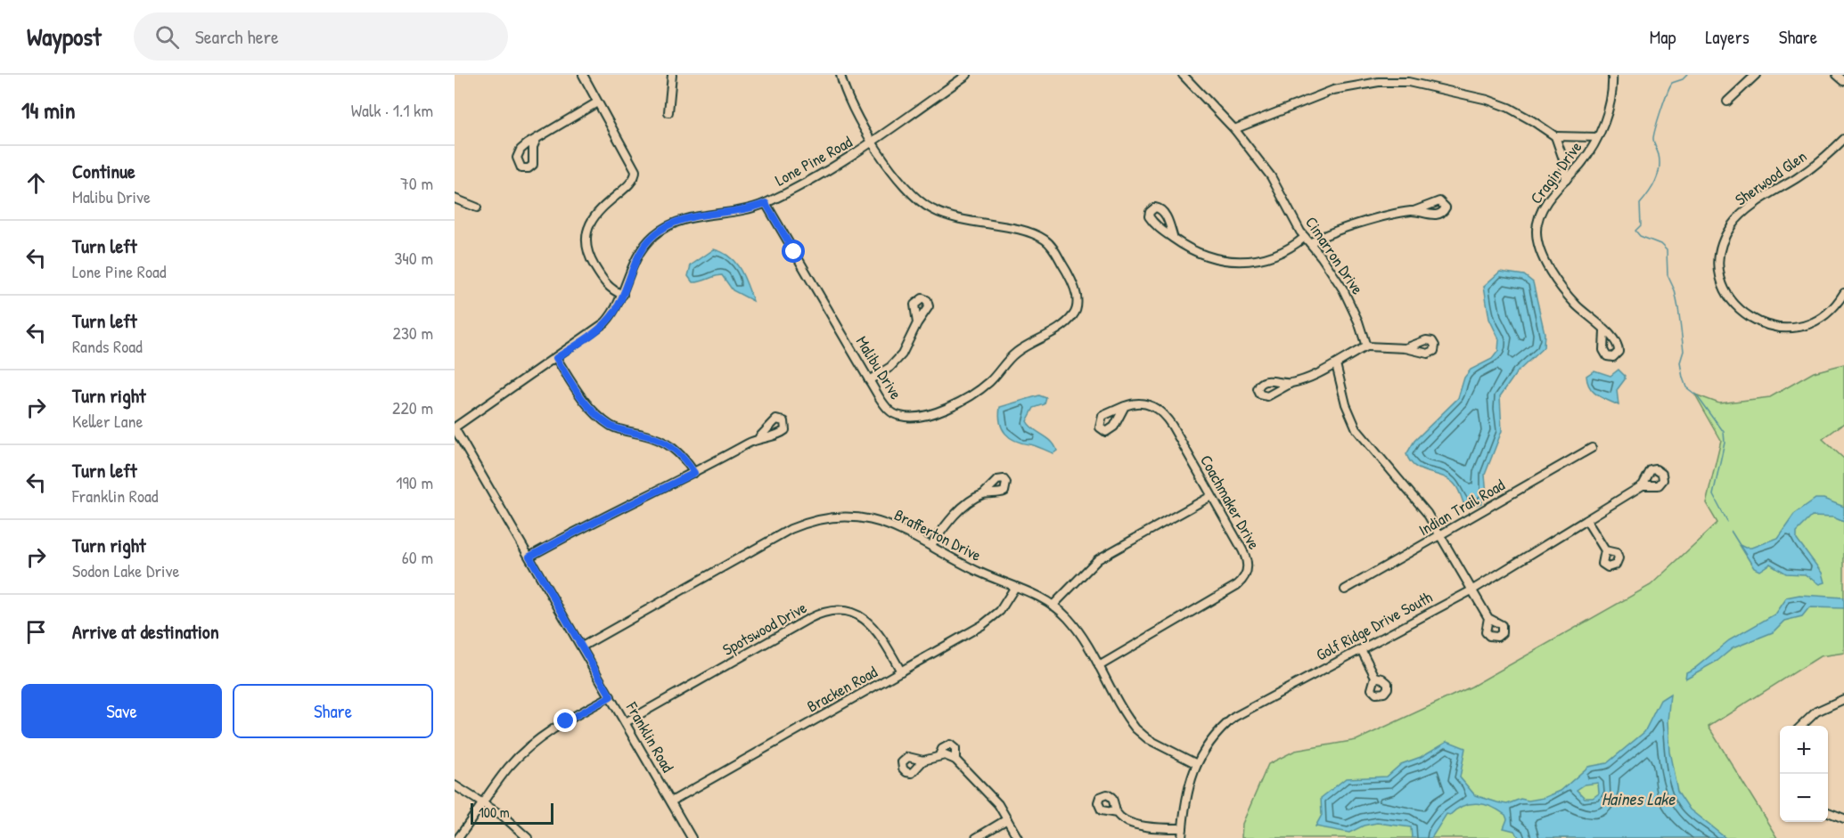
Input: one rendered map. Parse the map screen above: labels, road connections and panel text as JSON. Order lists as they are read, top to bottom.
{
  "streets": {
    "street": [
      "Lone Pine Road",
      "Cragin Drive",
      "Sherwood Glen",
      "Cimarron Drive",
      "Malibu Drive",
      "Coachmaker Drive",
      "Indian Trail Road",
      "Brafferton Drive",
      "Golf Ridge Drive South",
      "Spotswood Drive",
      "Bracken Road",
      "Franklin Road"
    ]
  },
  "crossings": [
    ["Lone Pine Road", "Malibu Drive"],
    ["Lone Pine Road", "Franklin Road"],
    ["Coachmaker Drive", "Brafferton Drive"],
    ["Brafferton Drive", "Golf Ridge Drive South"],
    ["Brafferton Drive", "Bracken Road"],
    ["Brafferton Drive", "Franklin Road"],
    ["Spotswood Drive", "Bracken Road"],
    ["Spotswood Drive", "Franklin Road"],
    ["Bracken Road", "Franklin Road"]
  ],
  "water": ["Haines Lake"],
  "scale_bar": "100 m",
  "page": {
    "header": "Waypost",
    "search": "Search here",
    "nav": ["Map", "Layers", "Share"],
    "heading": ["14 min", "Walk · 1.1 km"],
    "list": [
      ["Continue", "Malibu Drive", "70 m"],
      ["Turn left", "Lone Pine Road", "340 m"],
      ["Turn left", "Rands Road", "230 m"],
      ["Turn right", "Keller Lane", "220 m"],
      ["Turn left", "Franklin Road", "190 m"],
      ["Turn right", "Sodon Lake Drive", "60 m"],
      "Arrive at destination"
    ],
    "buttons": ["Save", "Share"],
    "map_buttons": ["+", "−"],
    "scale": "100 m"
  }
}
